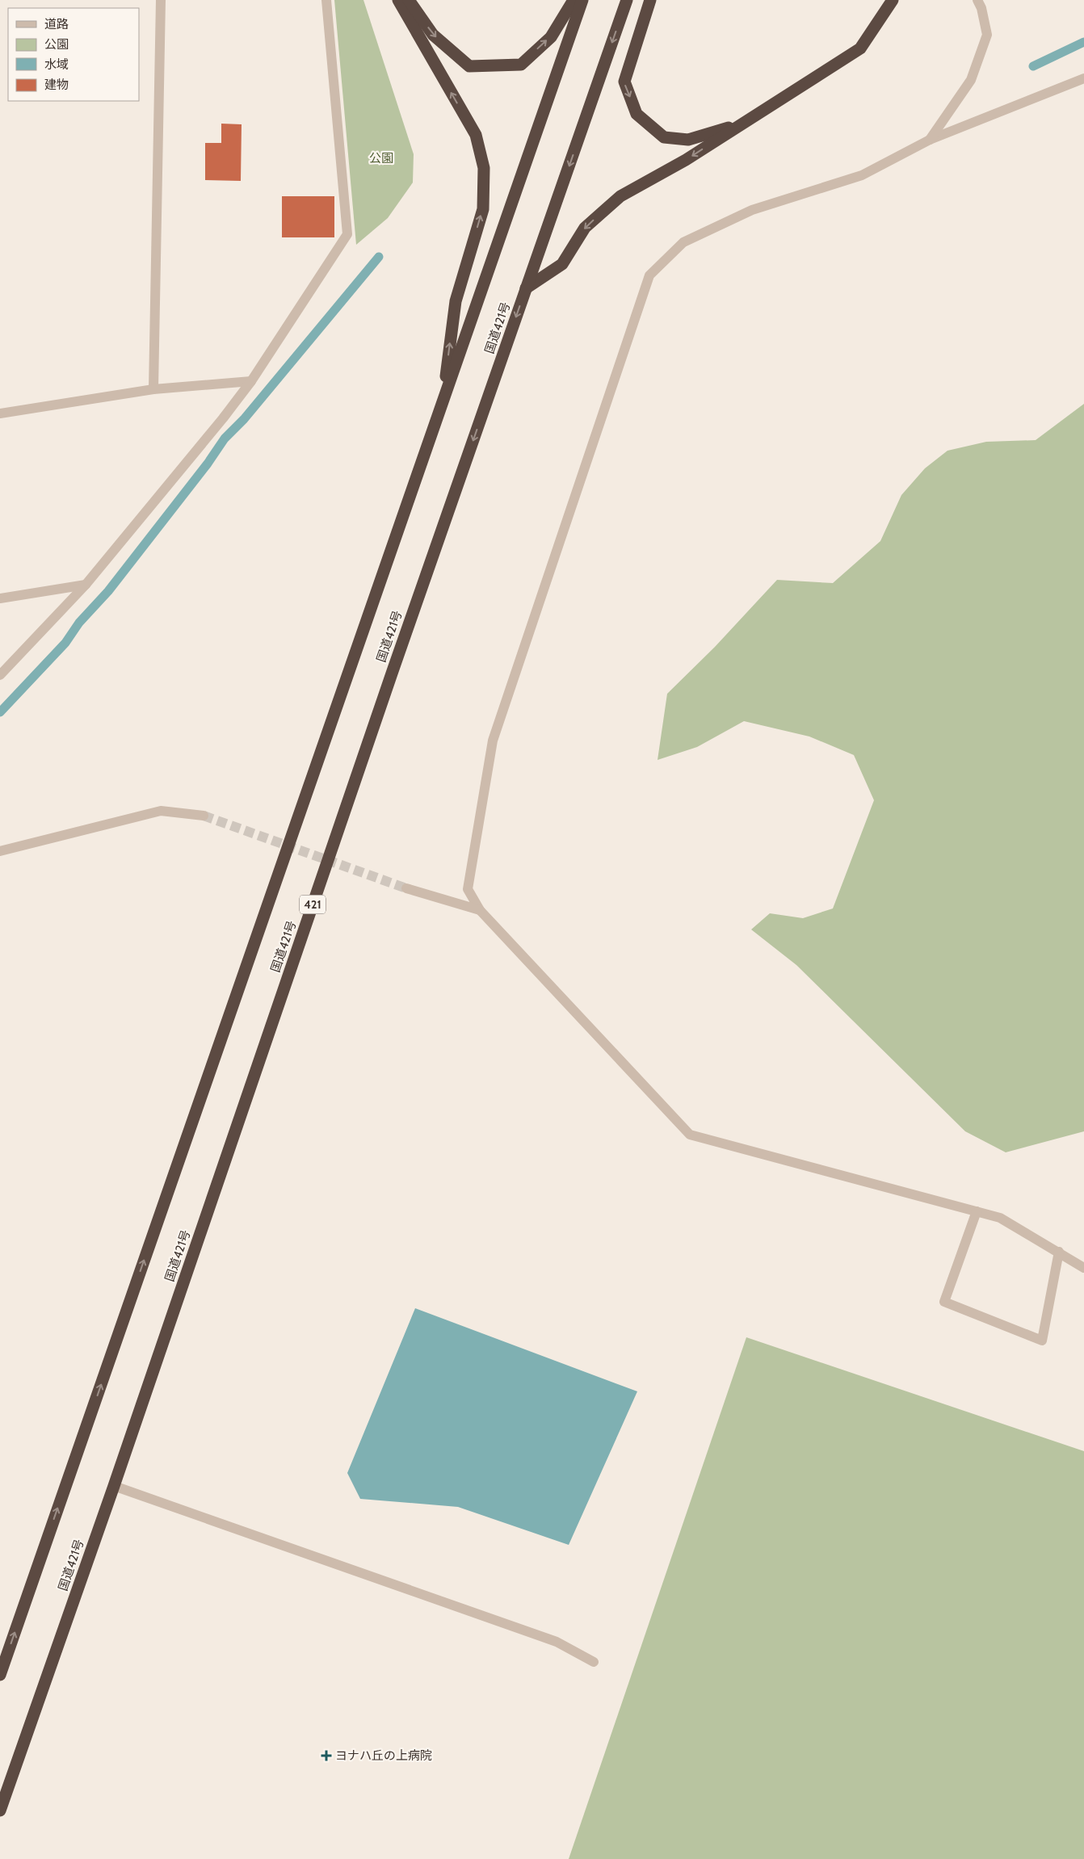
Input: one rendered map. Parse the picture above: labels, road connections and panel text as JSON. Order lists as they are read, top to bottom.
{
  "streets": {
    "highway": ["国道421号", "421"]
  },
  "parks": ["公園"],
  "places": {
    "health": ["ヨナハ丘の上病院"]
  },
  "legend": [
    "道路",
    "公園",
    "水域",
    "建物"
  ]
}
